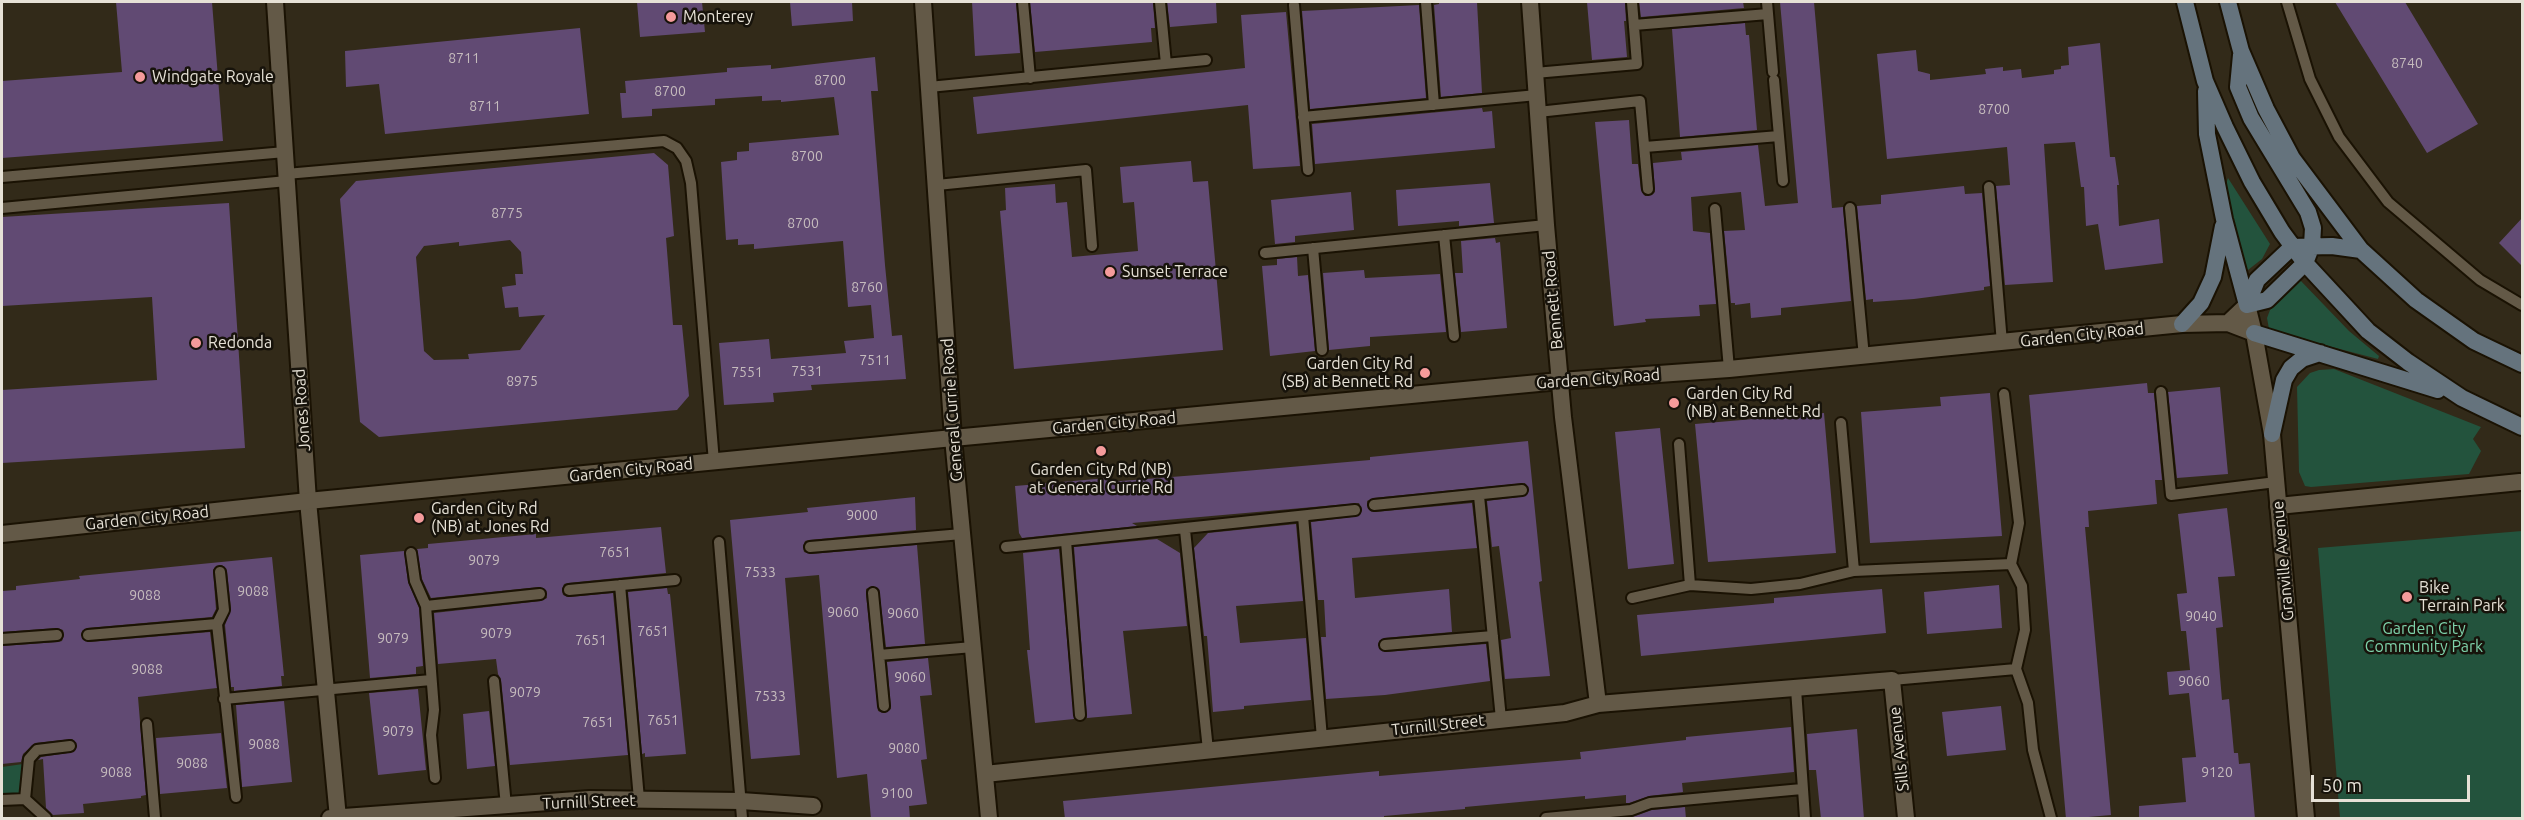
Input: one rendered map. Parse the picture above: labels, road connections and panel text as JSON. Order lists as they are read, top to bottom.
{
  "streets": {
    "street": [
      "Bennett Road",
      "Garden City Road",
      "Jones Road",
      "General Currie Road",
      "Granville Avenue",
      "Turnill Street",
      "Sills Avenue"
    ]
  },
  "crossings": [
    ["Bennett Road", "Garden City Road"],
    ["Bennett Road", "Turnill Street"],
    ["Garden City Road", "Jones Road"],
    ["Garden City Road", "General Currie Road"],
    ["Garden City Road", "Granville Avenue"],
    ["Jones Road", "Turnill Street"],
    ["General Currie Road", "Turnill Street"],
    ["Turnill Street", "Sills Avenue"]
  ],
  "parks": ["Garden City Community Park"],
  "places": [
    "Monterey",
    "Windgate Royale",
    "Sunset Terrace",
    "Redonda",
    "Garden City Rd (SB) at Bennett Rd",
    "Garden City Rd (NB) at Bennett Rd",
    "Garden City Rd (NB) at General Currie Rd",
    "Garden City Rd (NB) at Jones Rd",
    "Bike Terrain Park"
  ],
  "house_numbers": [
    "8711",
    "8740",
    "8700",
    "8700",
    "8711",
    "8700",
    "8700",
    "8775",
    "8700",
    "8760",
    "7511",
    "7531",
    "7551",
    "8975",
    "9000",
    "7651",
    "9079",
    "7533",
    "9088",
    "9088",
    "9060",
    "9060",
    "9040",
    "7651",
    "9079",
    "9079",
    "7651",
    "9088",
    "9060",
    "9060",
    "9079",
    "7533",
    "7651",
    "7651",
    "9079",
    "9088",
    "9080",
    "9088",
    "9088",
    "9120",
    "9100"
  ],
  "scale_bar": "50 m"
}
